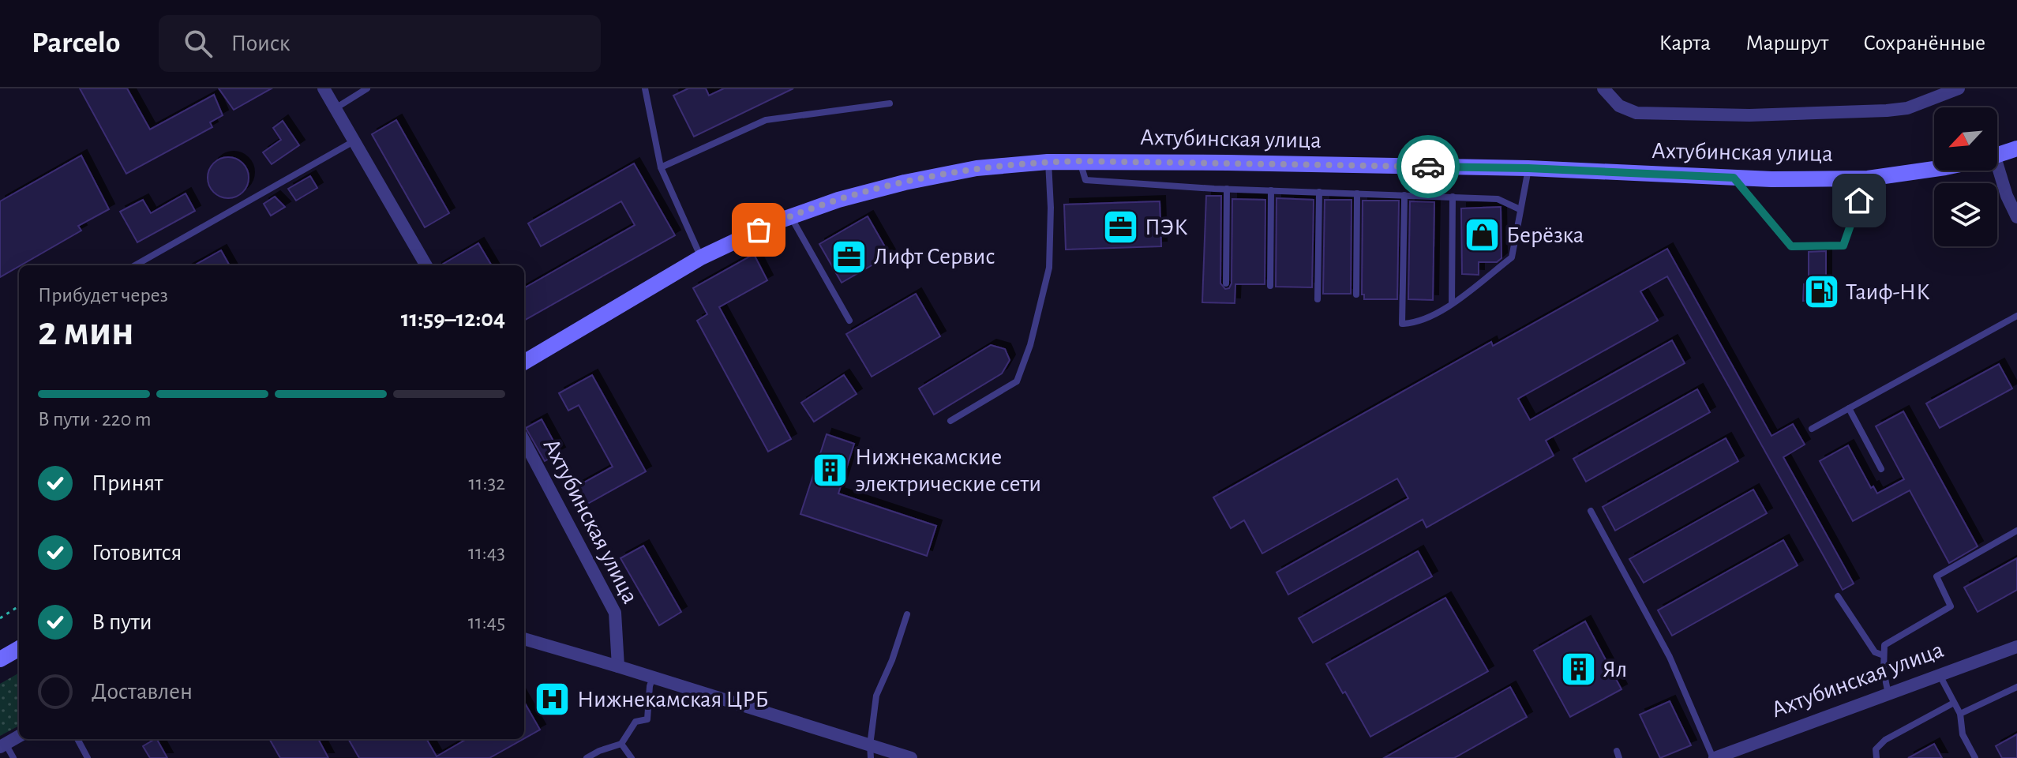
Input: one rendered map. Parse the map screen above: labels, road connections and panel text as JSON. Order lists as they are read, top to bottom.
{
  "streets": {
    "street": ["Ахтубинская улица"]
  },
  "places": {
    "office": ["ПЭК", "Лифт Сервис"],
    "shop": ["Берёзка"],
    "fuel station": ["Таиф-НК"],
    "building": ["Нижнекамские электрические сети", "Ял"],
    "hospital": ["Нижнекамская ЦРБ"]
  },
  "north": "bottom left",
  "page": {
    "header": "Parcelo",
    "search": "Поиск",
    "nav": ["Карта", "Маршрут", "Сохранённые"],
    "heading": ["2 мин", "Прибудет через", "11:59–12:04"],
    "bar": "В пути · 220 m",
    "list": [
      ["Принят", "11:32"],
      ["Готовится", "11:43"],
      ["В пути", "11:45"],
      "Доставлен"
    ]
  }
}
